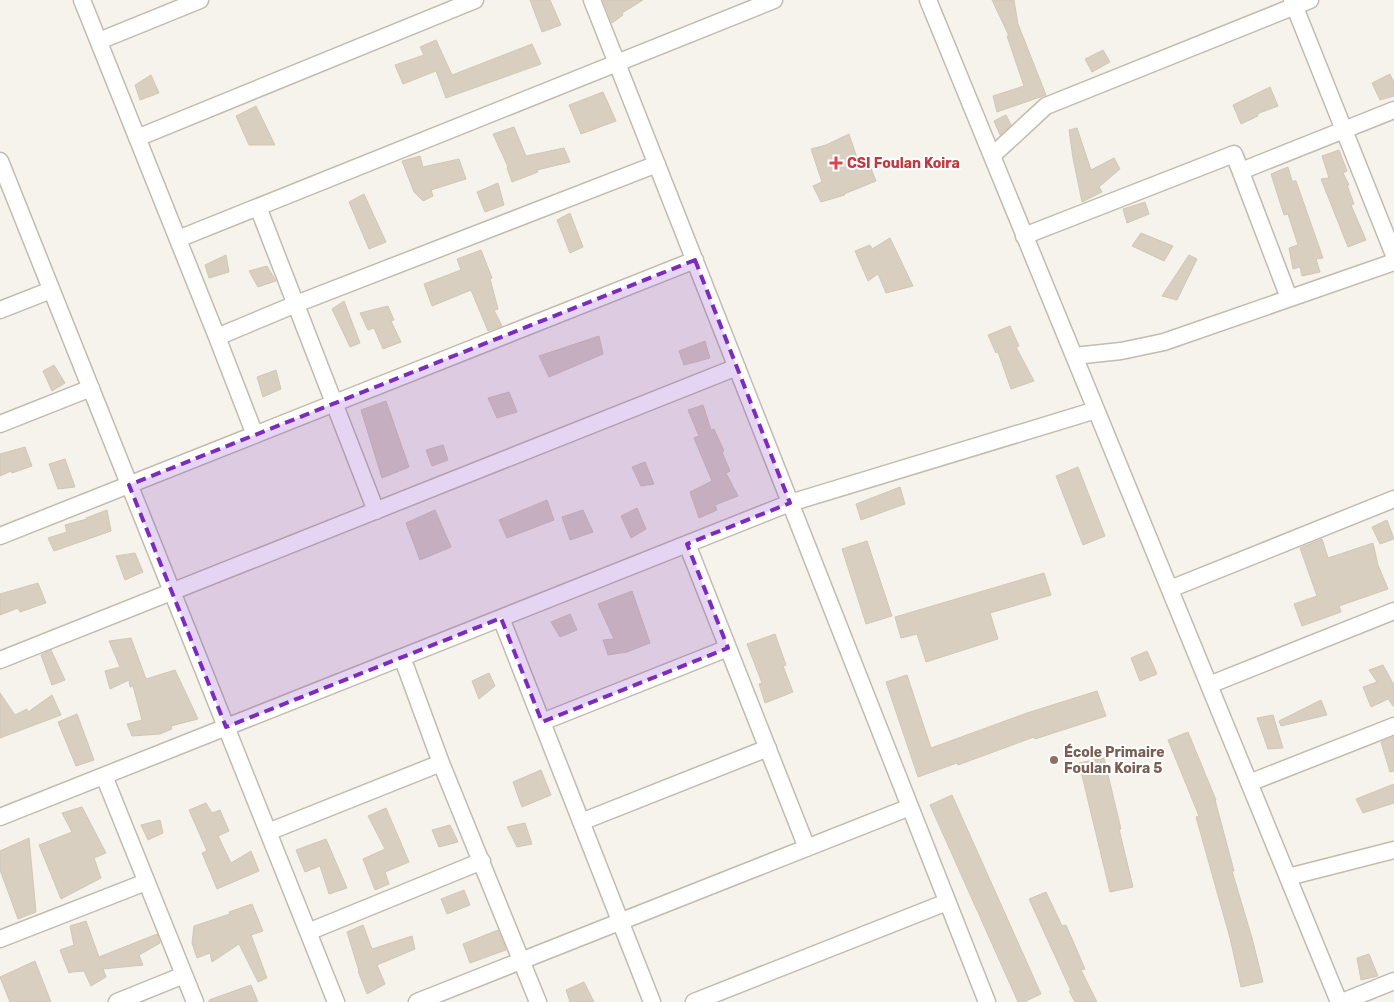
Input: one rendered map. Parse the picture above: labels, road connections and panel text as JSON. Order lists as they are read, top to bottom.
{
  "places": {
    "health": ["CSI Foulan Koira"],
    "other": ["École Primaire Foulan Koira 5"]
  }
}
